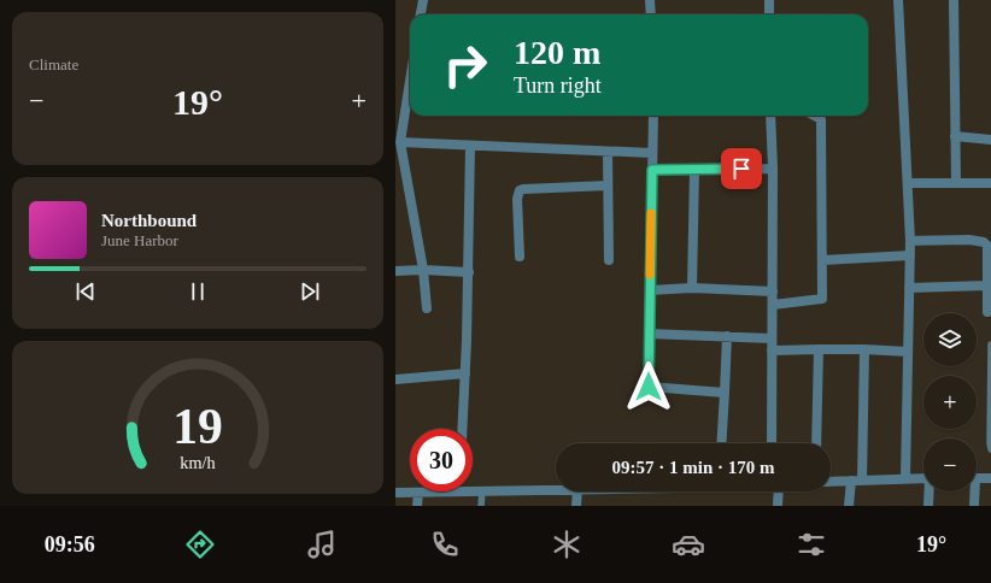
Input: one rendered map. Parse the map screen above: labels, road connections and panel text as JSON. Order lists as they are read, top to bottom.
{
  "page": {
    "tile": "Climate",
    "turn": ["120 m", "Turn right"],
    "heat": ["−", "19°", "+"],
    "song": ["Northbound", "June Harbor"],
    "map_buttons": ["+", "−"],
    "limit": "30",
    "trip": "09:57 · 1 min · 170 m",
    "tabs": ["09:56", "19°"],
    "gauge": ["19", "km/h"]
  }
}
